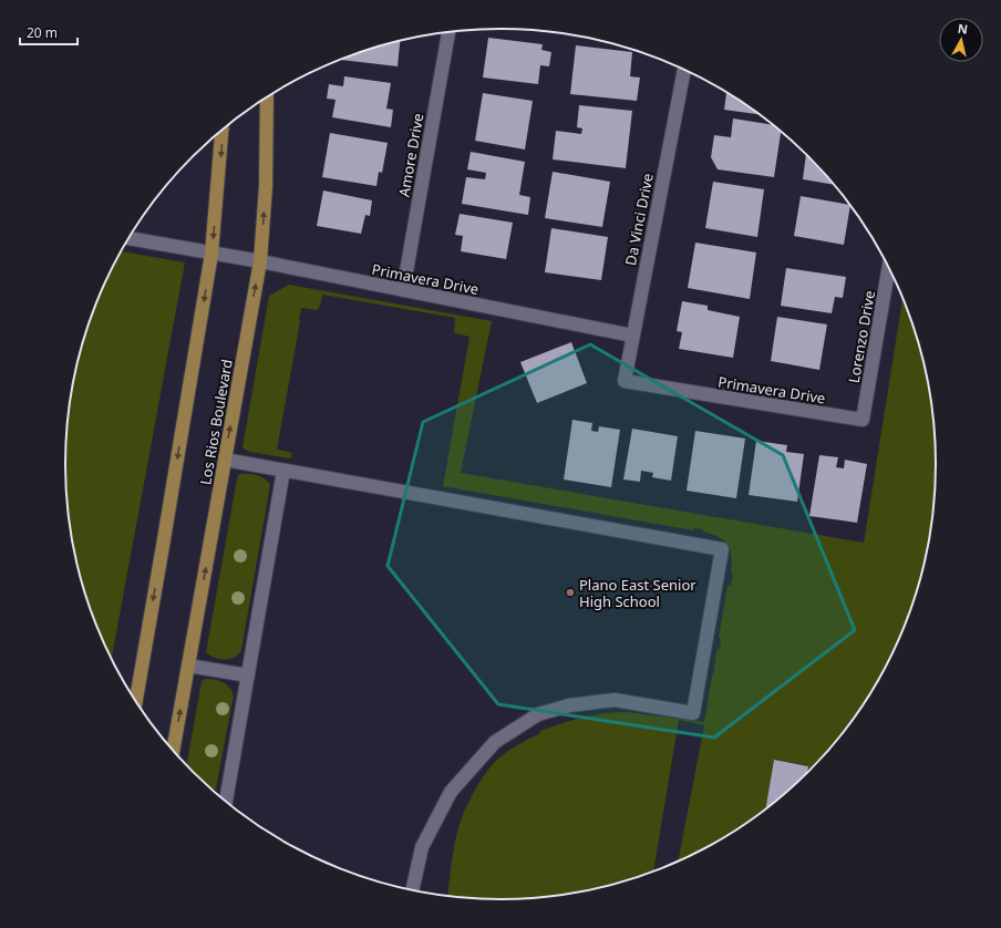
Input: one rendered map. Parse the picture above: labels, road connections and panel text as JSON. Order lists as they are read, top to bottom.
{
  "streets": {
    "main road": ["Los Rios Boulevard"],
    "street": [
      "Amore Drive",
      "Da Vinci Drive",
      "Primavera Drive",
      "Lorenzo Drive"
    ]
  },
  "crossings": [
    ["Amore Drive", "Primavera Drive"],
    ["Da Vinci Drive", "Primavera Drive"],
    ["Primavera Drive", "Lorenzo Drive"],
    ["Primavera Drive", "Los Rios Boulevard"]
  ],
  "places": ["Plano East Senior High School"],
  "scale_bar": "20 m",
  "north": "top"
}
